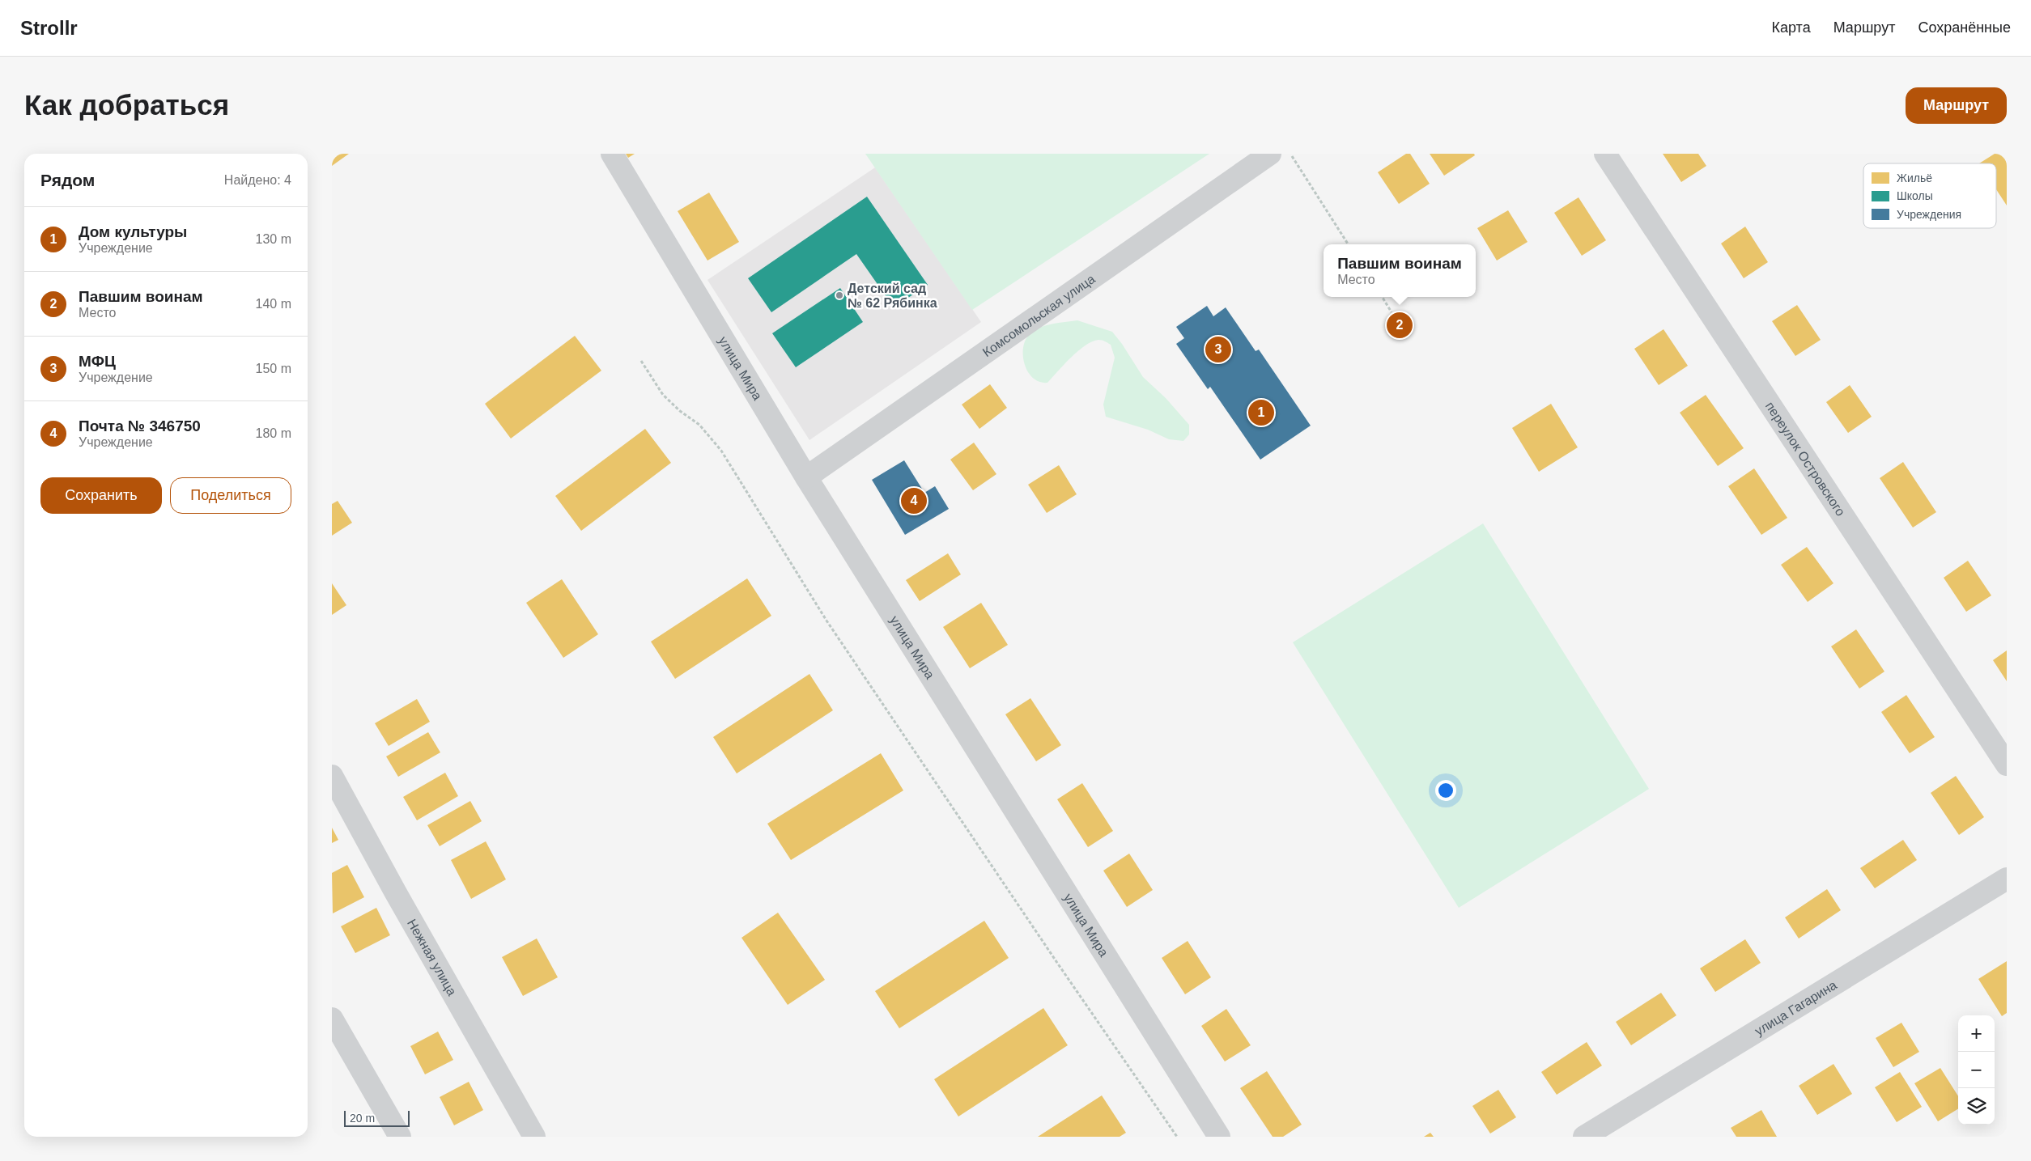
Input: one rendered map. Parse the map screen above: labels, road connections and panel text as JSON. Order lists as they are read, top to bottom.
{
  "streets": {
    "street": [
      "Комсомольская улица",
      "улица Мира",
      "переулок Островского",
      "Нежная улица",
      "улица Гагарина"
    ]
  },
  "crossings": [
    ["Комсомольская улица", "улица Мира"]
  ],
  "places": ["Детский сад № 62 Рябинка"],
  "legend": ["Жильё", "Школы", "Учреждения"],
  "scale_bar": "20 m",
  "page": {
    "header": "Strollr",
    "nav": ["Карта", "Маршрут", "Сохранённые"],
    "buttons": [
      "Маршрут",
      ["Сохранить", "Поделиться"]
    ],
    "title": "Как добраться",
    "heading": ["Рядом", "Найдено: 4"],
    "list": [
      {
        "mark": "1",
        "name": "Дом культуры",
        "note": "Учреждение",
        "value": "130 m"
      },
      {
        "mark": "2",
        "name": "Павшим воинам",
        "note": "Место",
        "value": "140 m"
      },
      {
        "mark": "3",
        "name": "МФЦ",
        "note": "Учреждение",
        "value": "150 m"
      },
      {
        "mark": "4",
        "name": "Почта № 346750",
        "note": "Учреждение",
        "value": "180 m"
      }
    ],
    "popup": ["Павшим воинам", "Место"],
    "pins": [
      "2",
      "3",
      "1",
      "4"
    ],
    "map_buttons": ["+", "−"],
    "scale": "20 m"
  }
}
